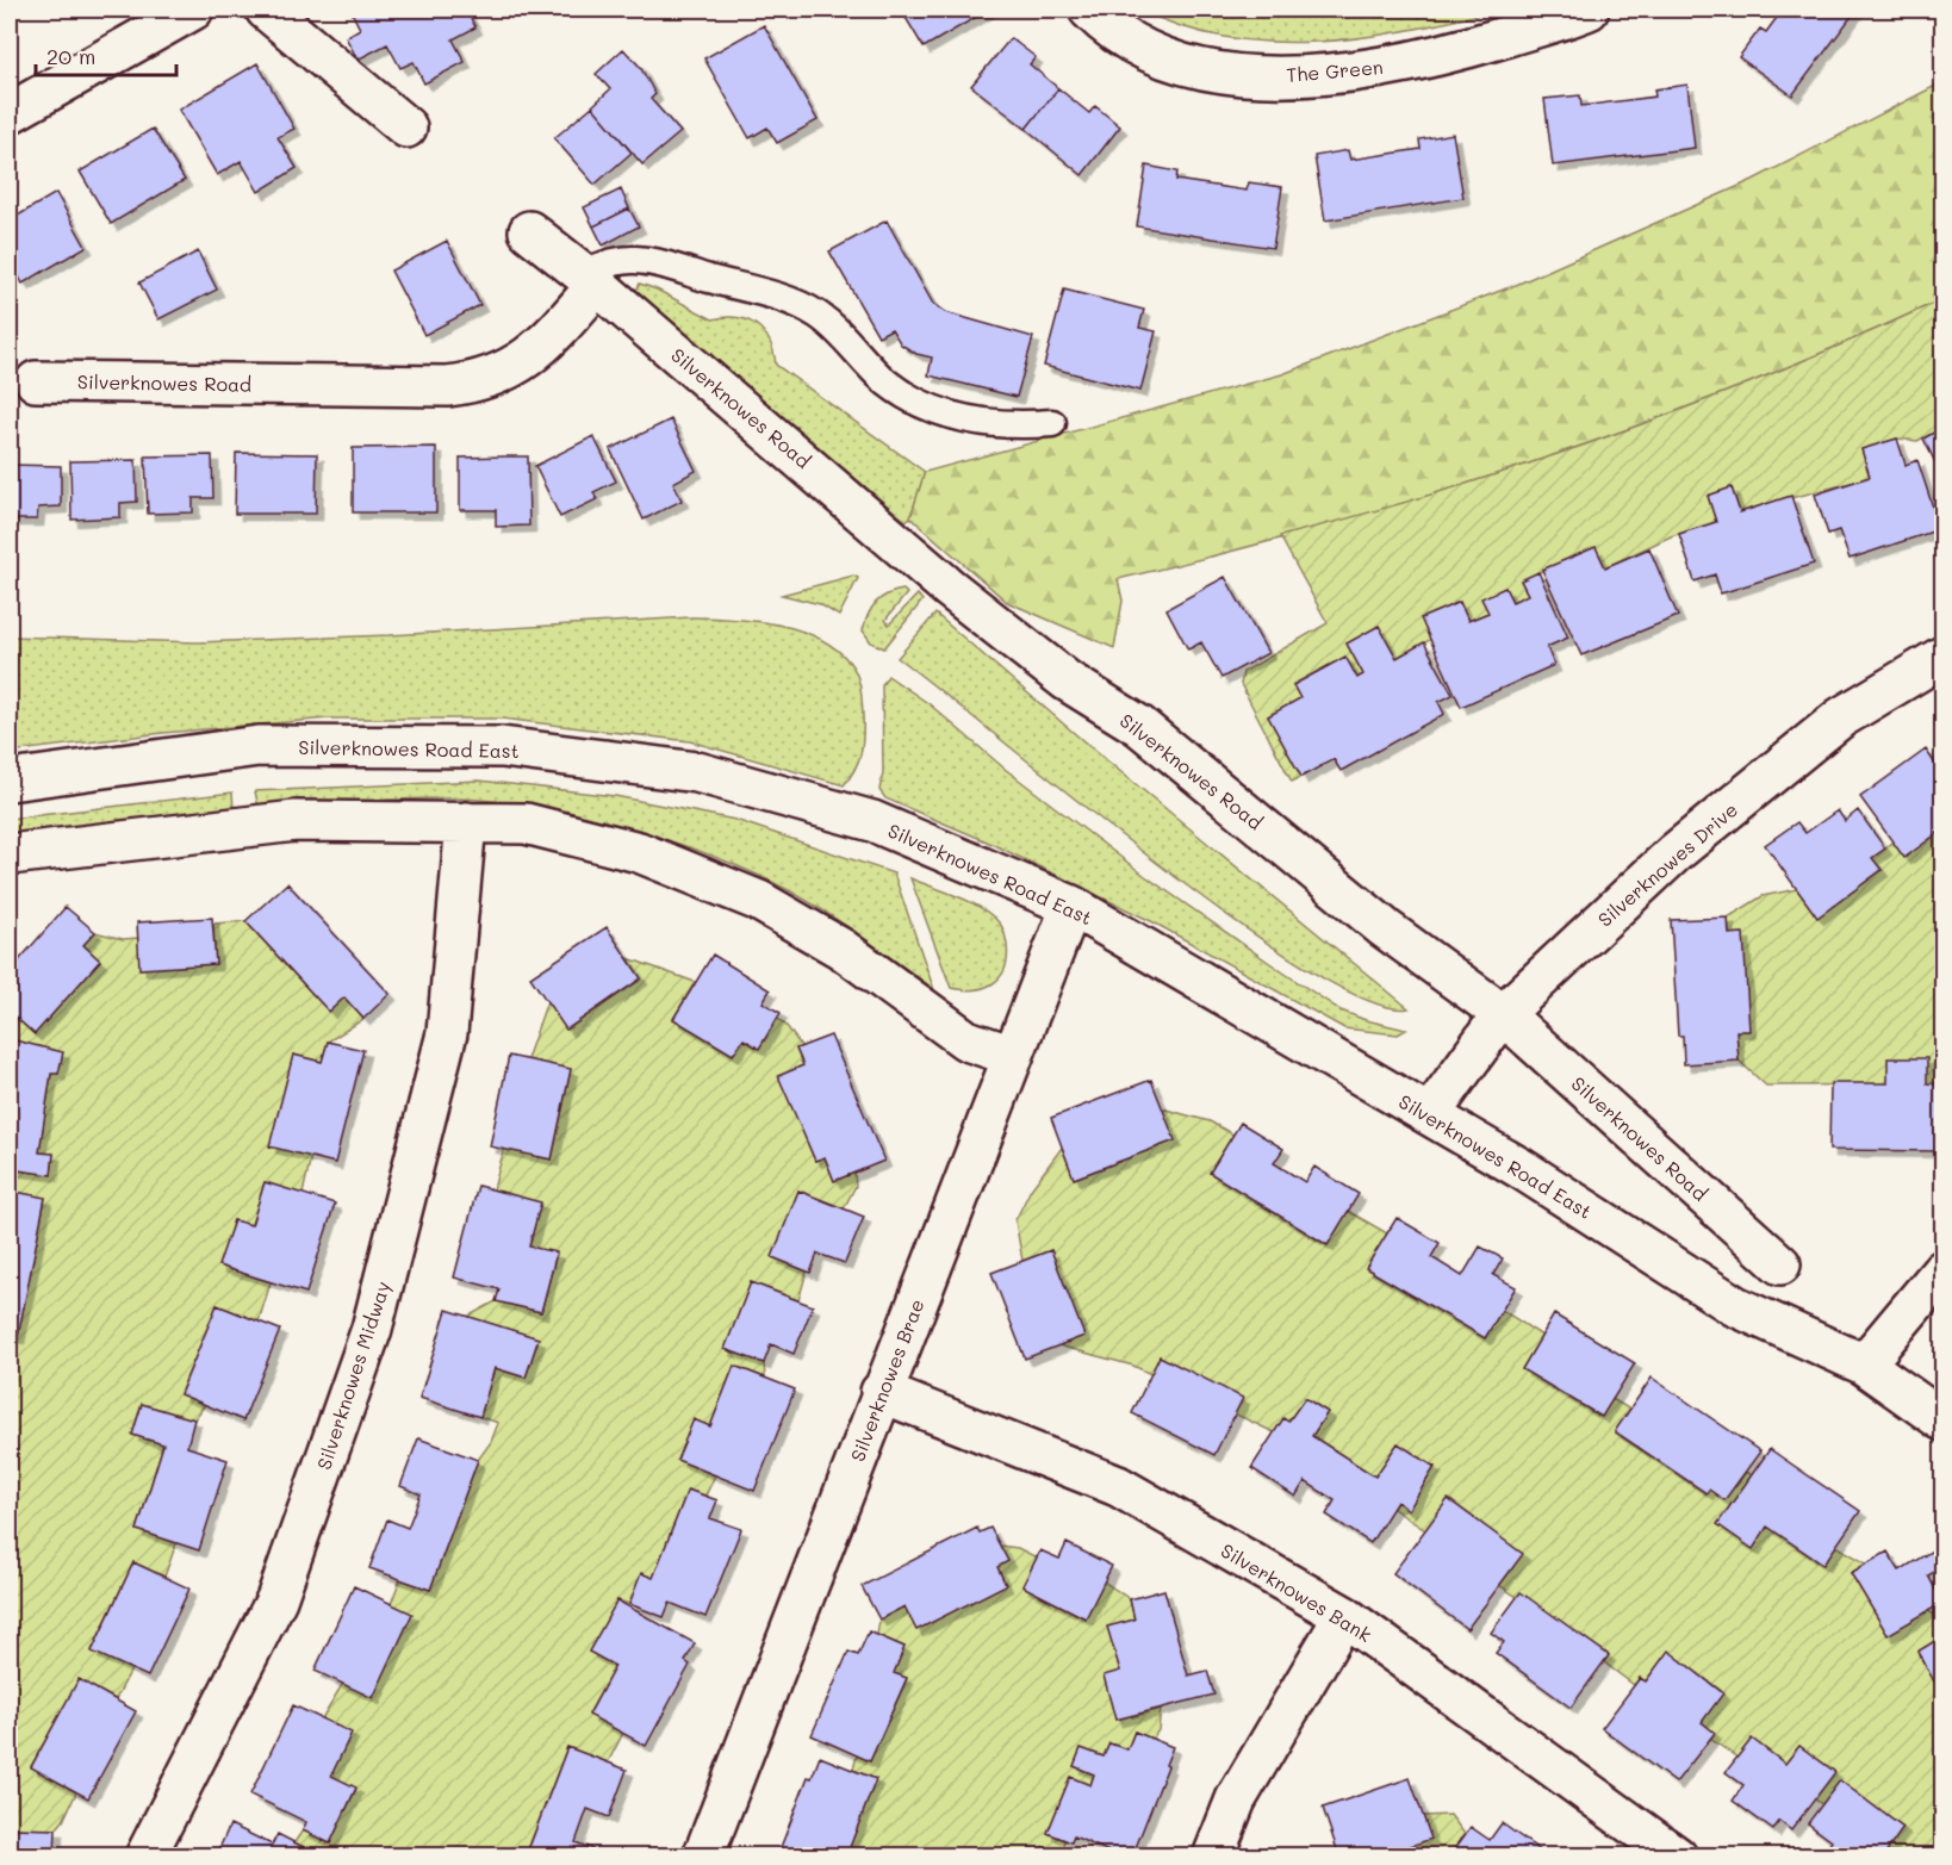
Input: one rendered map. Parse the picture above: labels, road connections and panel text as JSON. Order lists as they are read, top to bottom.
{
  "streets": {
    "street": [
      "The Green",
      "Silverknowes Road",
      "Silverknowes Road East",
      "Silverknowes Drive",
      "Silverknowes Midway",
      "Silverknowes Brae",
      "Silverknowes Bank"
    ]
  },
  "crossings": [
    ["Silverknowes Road", "Silverknowes Drive"],
    ["Silverknowes Road East", "Silverknowes Drive"],
    ["Silverknowes Road East", "Silverknowes Brae"],
    ["Silverknowes Brae", "Silverknowes Bank"]
  ],
  "scale_bar": "20 m"
}
